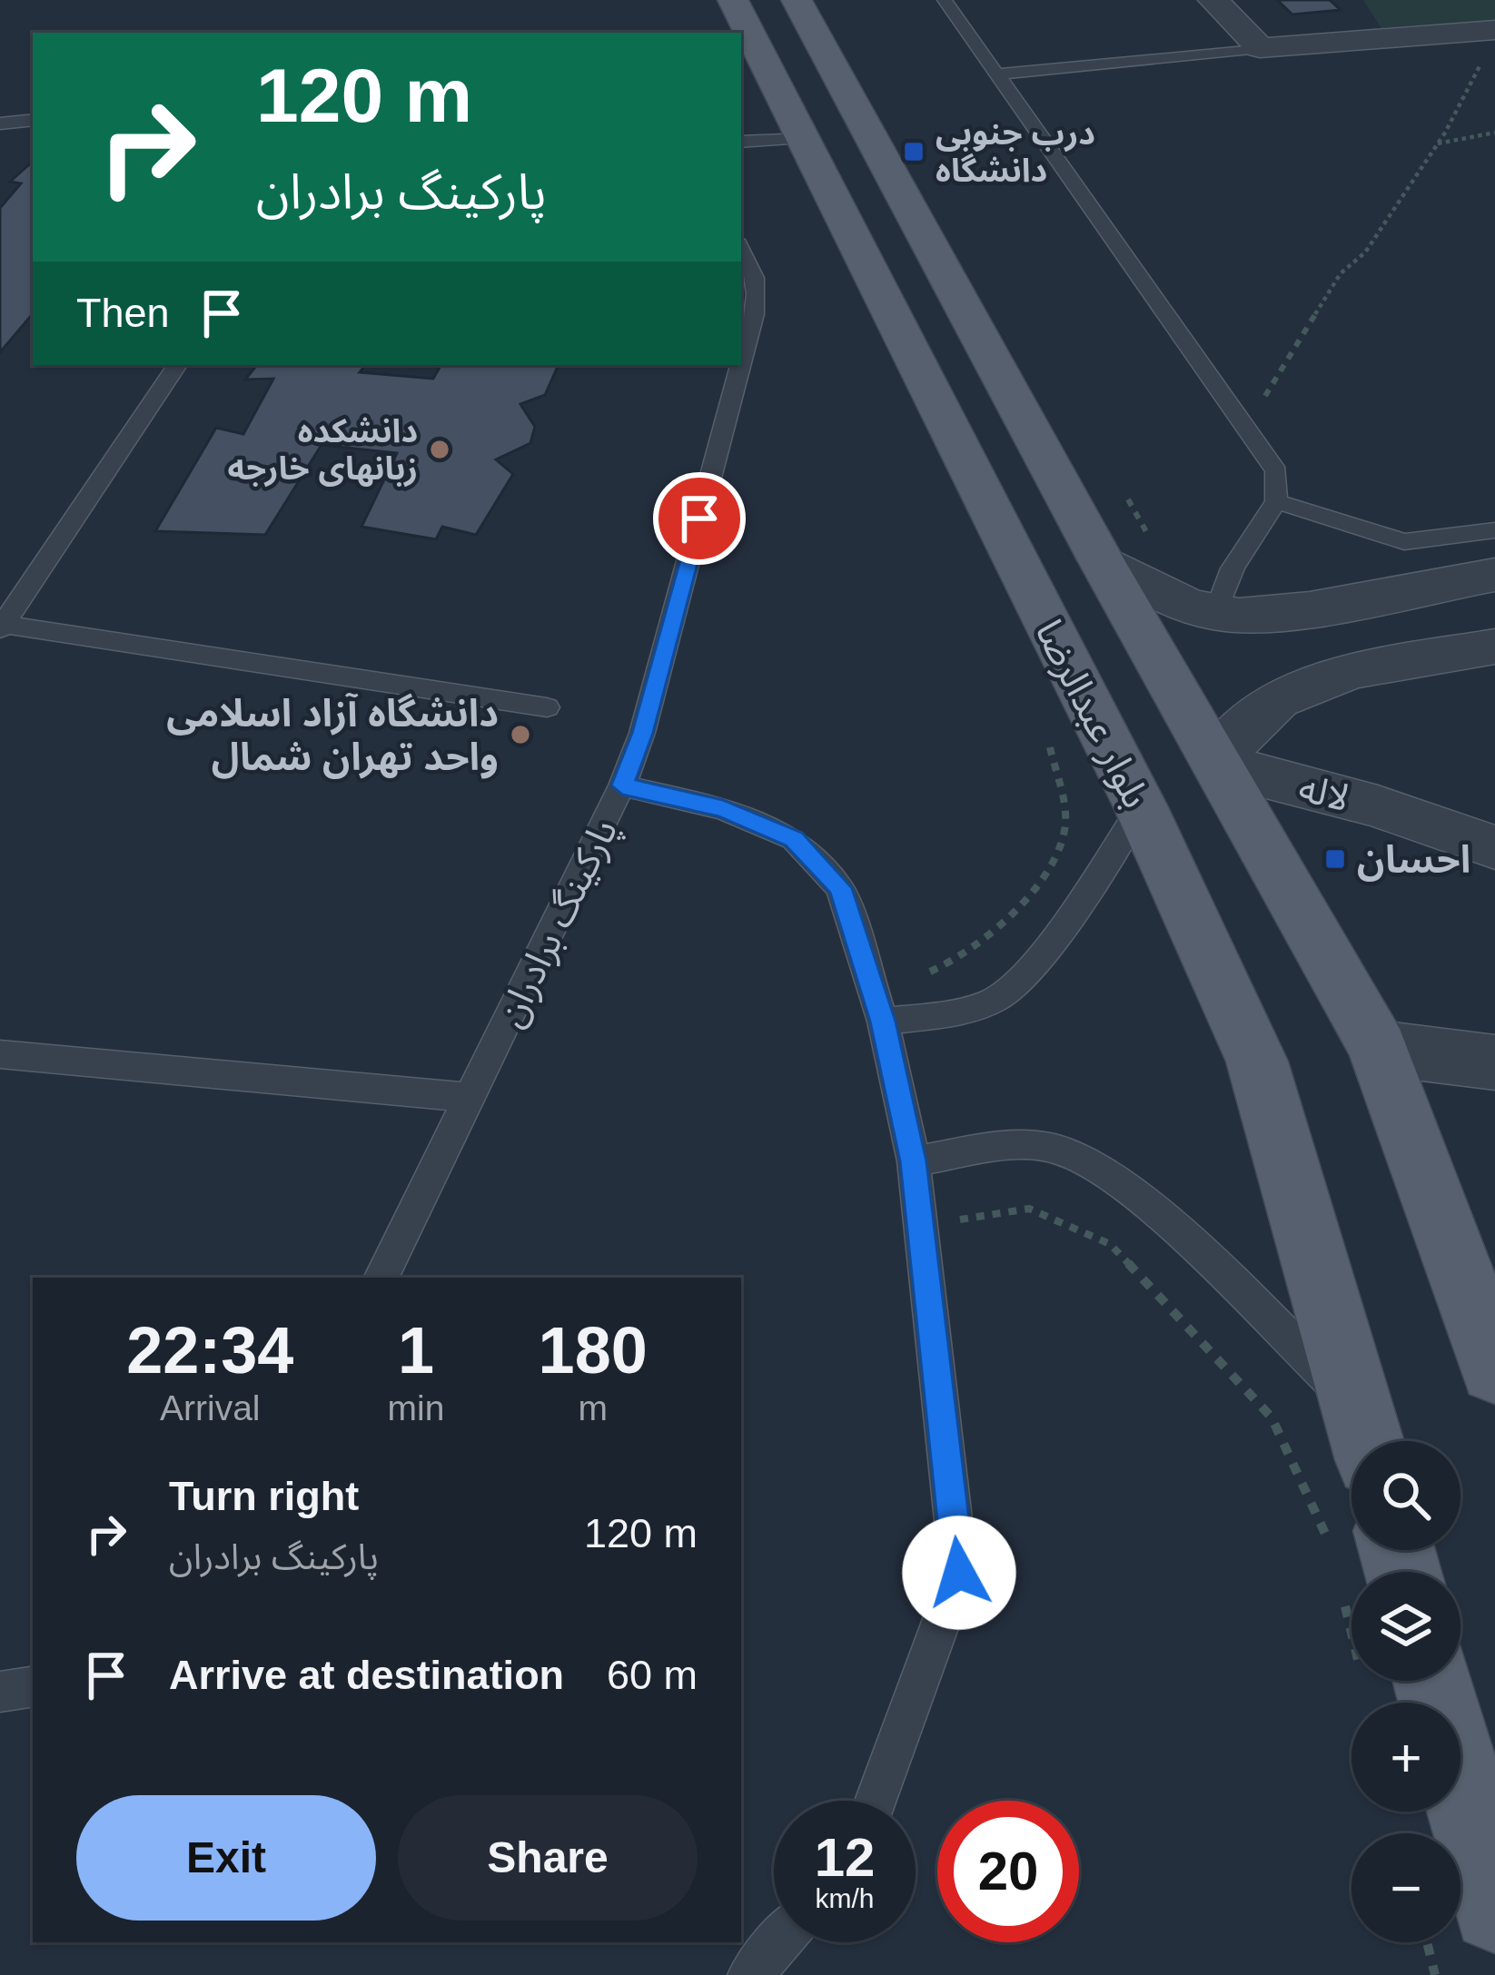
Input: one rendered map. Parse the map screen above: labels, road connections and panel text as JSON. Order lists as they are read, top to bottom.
{
  "streets": {
    "main road": ["بلوار عبدالرضا"],
    "street": ["لاله"],
    "lane": ["پارکینگ برادران"]
  },
  "crossings": [
    ["بلوار عبدالرضا", "لاله"]
  ],
  "places": {
    "transit": ["درب جنوبی دانشگاه", "احسان"],
    "other": ["دانشکده زبانهای خارجه", "دانشگاه آزاد اسلامی واحد تهران شمال"]
  },
  "page": {
    "turn": ["120 m", "پارکینگ برادران"],
    "then": "Then",
    "eta": [
      "22:34",
      "Arrival",
      "1",
      "min",
      "180",
      "m"
    ],
    "map_buttons": ["+", "−"],
    "list": [
      {
        "name": "Turn right",
        "note": "پارکینگ برادران",
        "value": "120 m"
      },
      {
        "name": "Arrive at destination",
        "value": "60 m"
      }
    ],
    "buttons": ["Exit", "Share"],
    "speed": "12 km/h",
    "limit": "20"
  }
}
